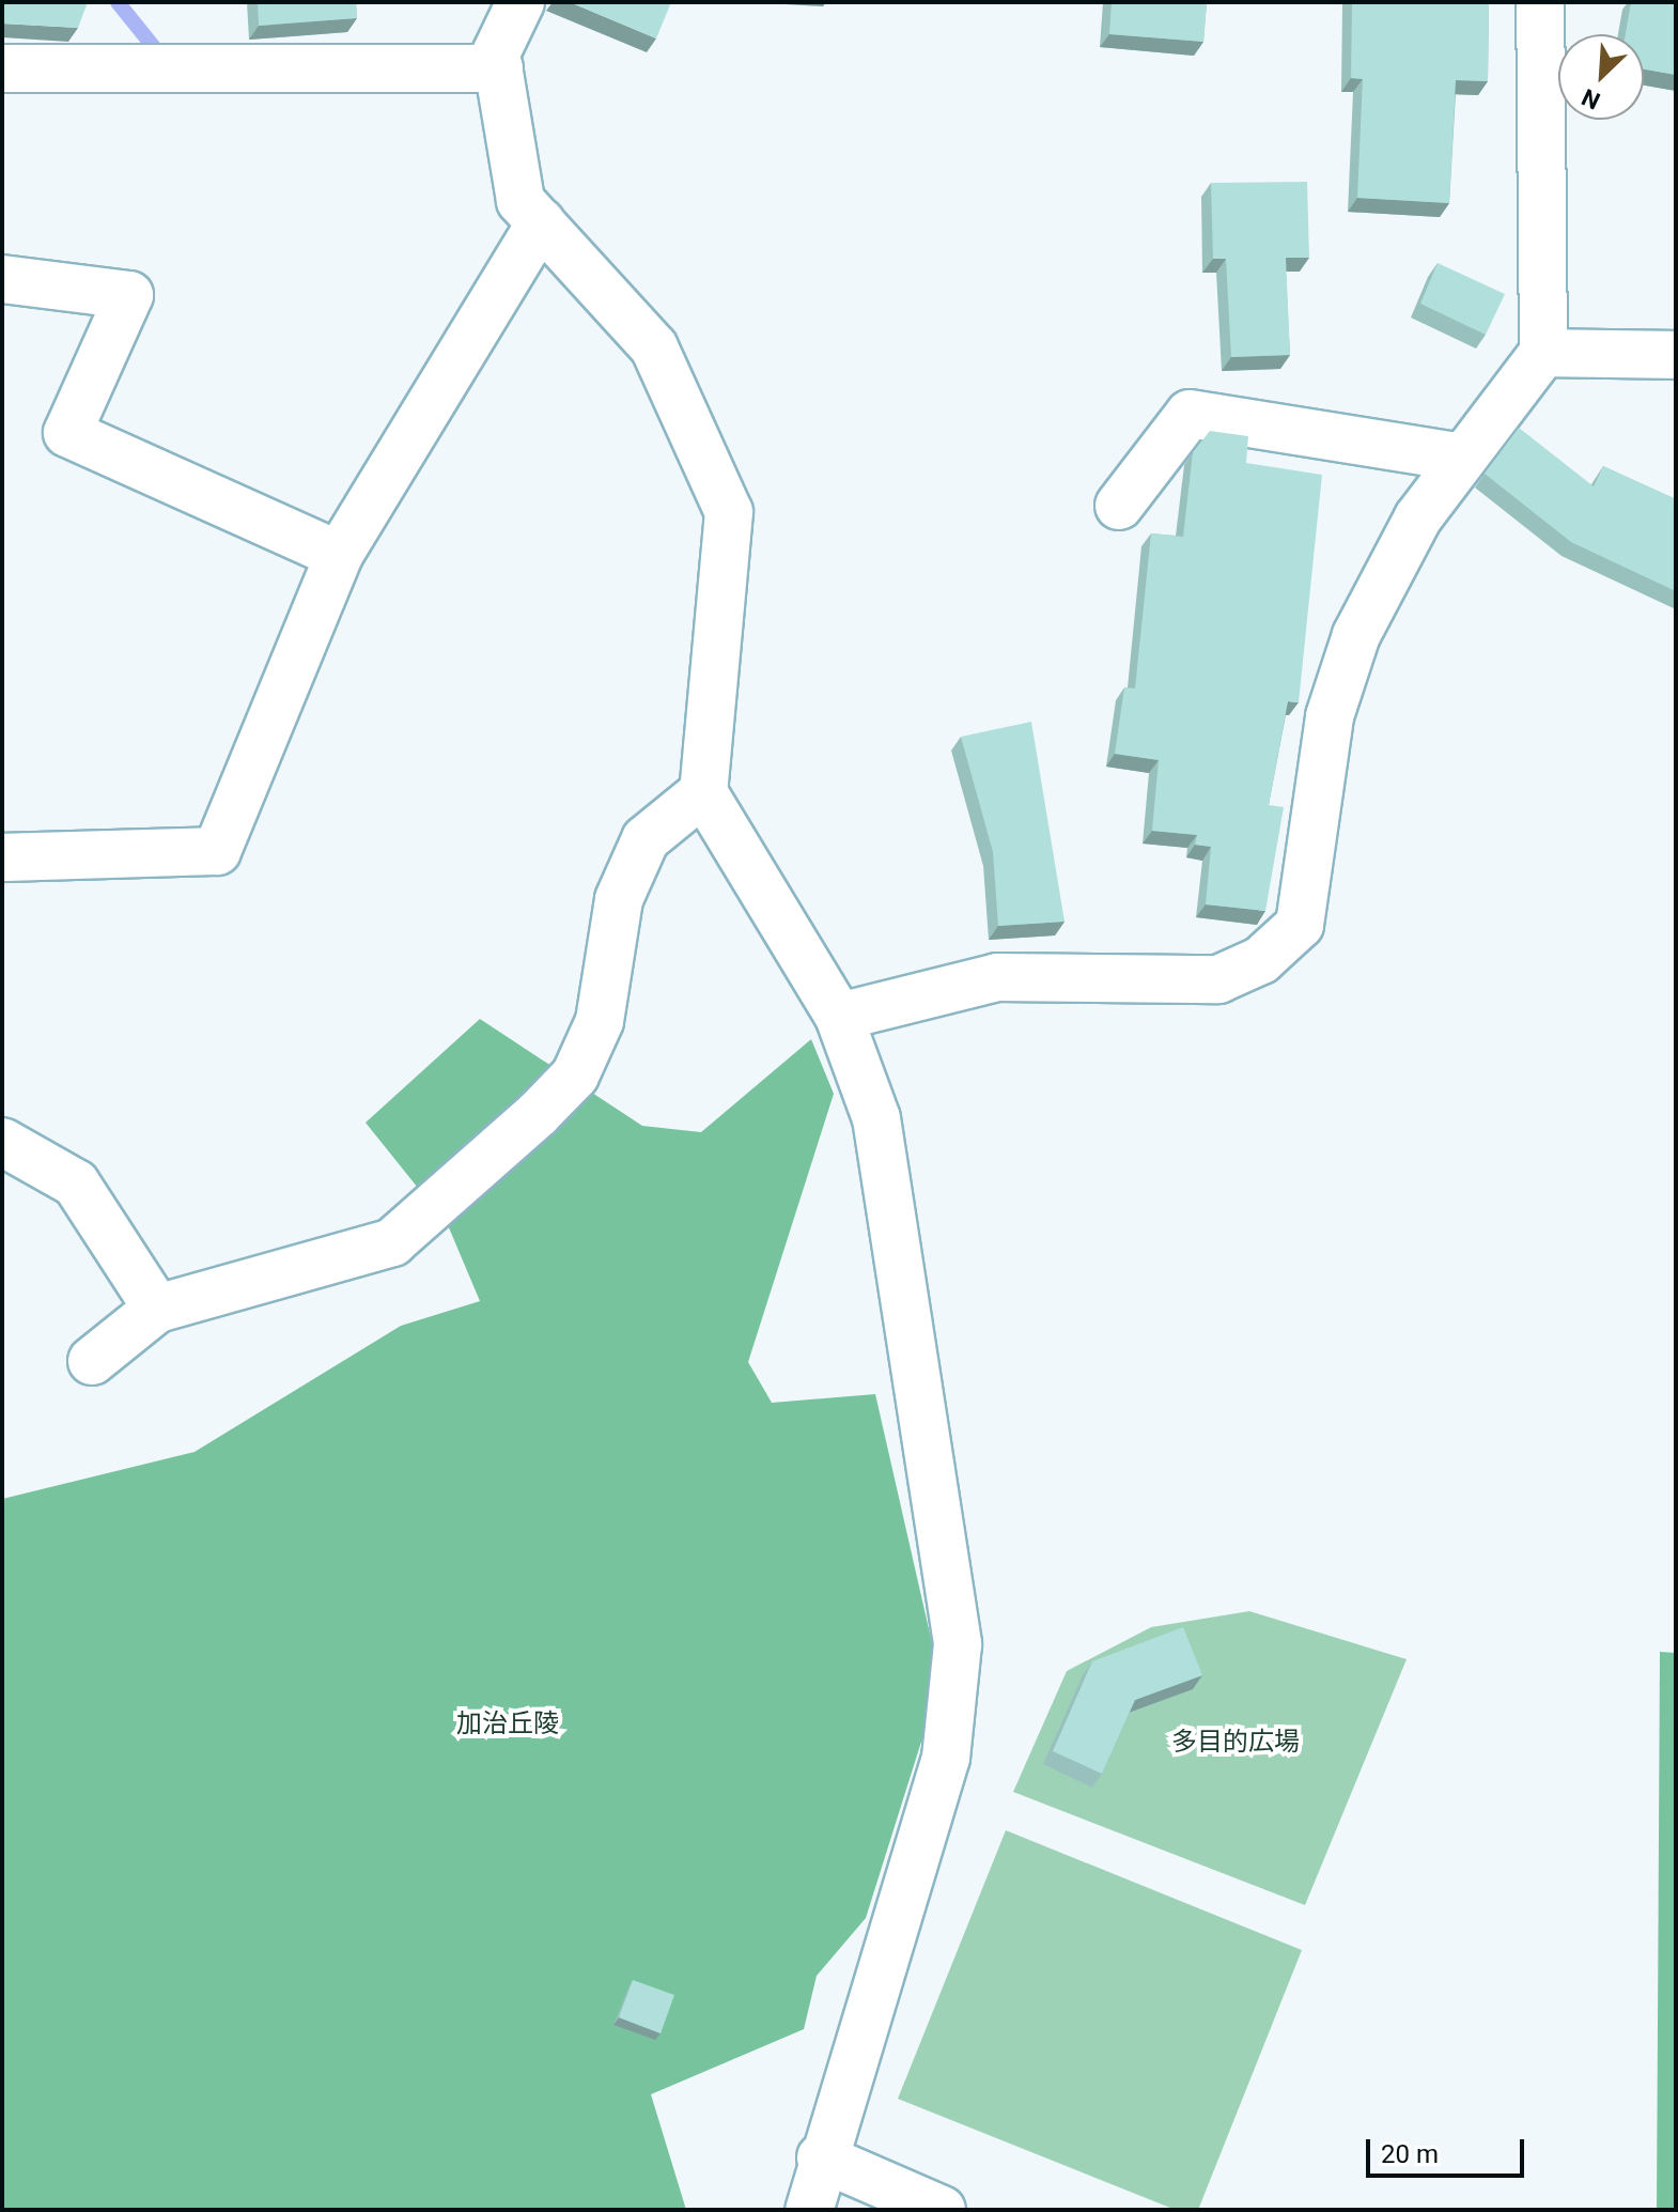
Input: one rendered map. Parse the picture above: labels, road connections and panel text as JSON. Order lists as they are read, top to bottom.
{
  "parks": ["加治丘陵", "多目的広場"],
  "scale_bar": "20 m",
  "north": "bottom left"
}
